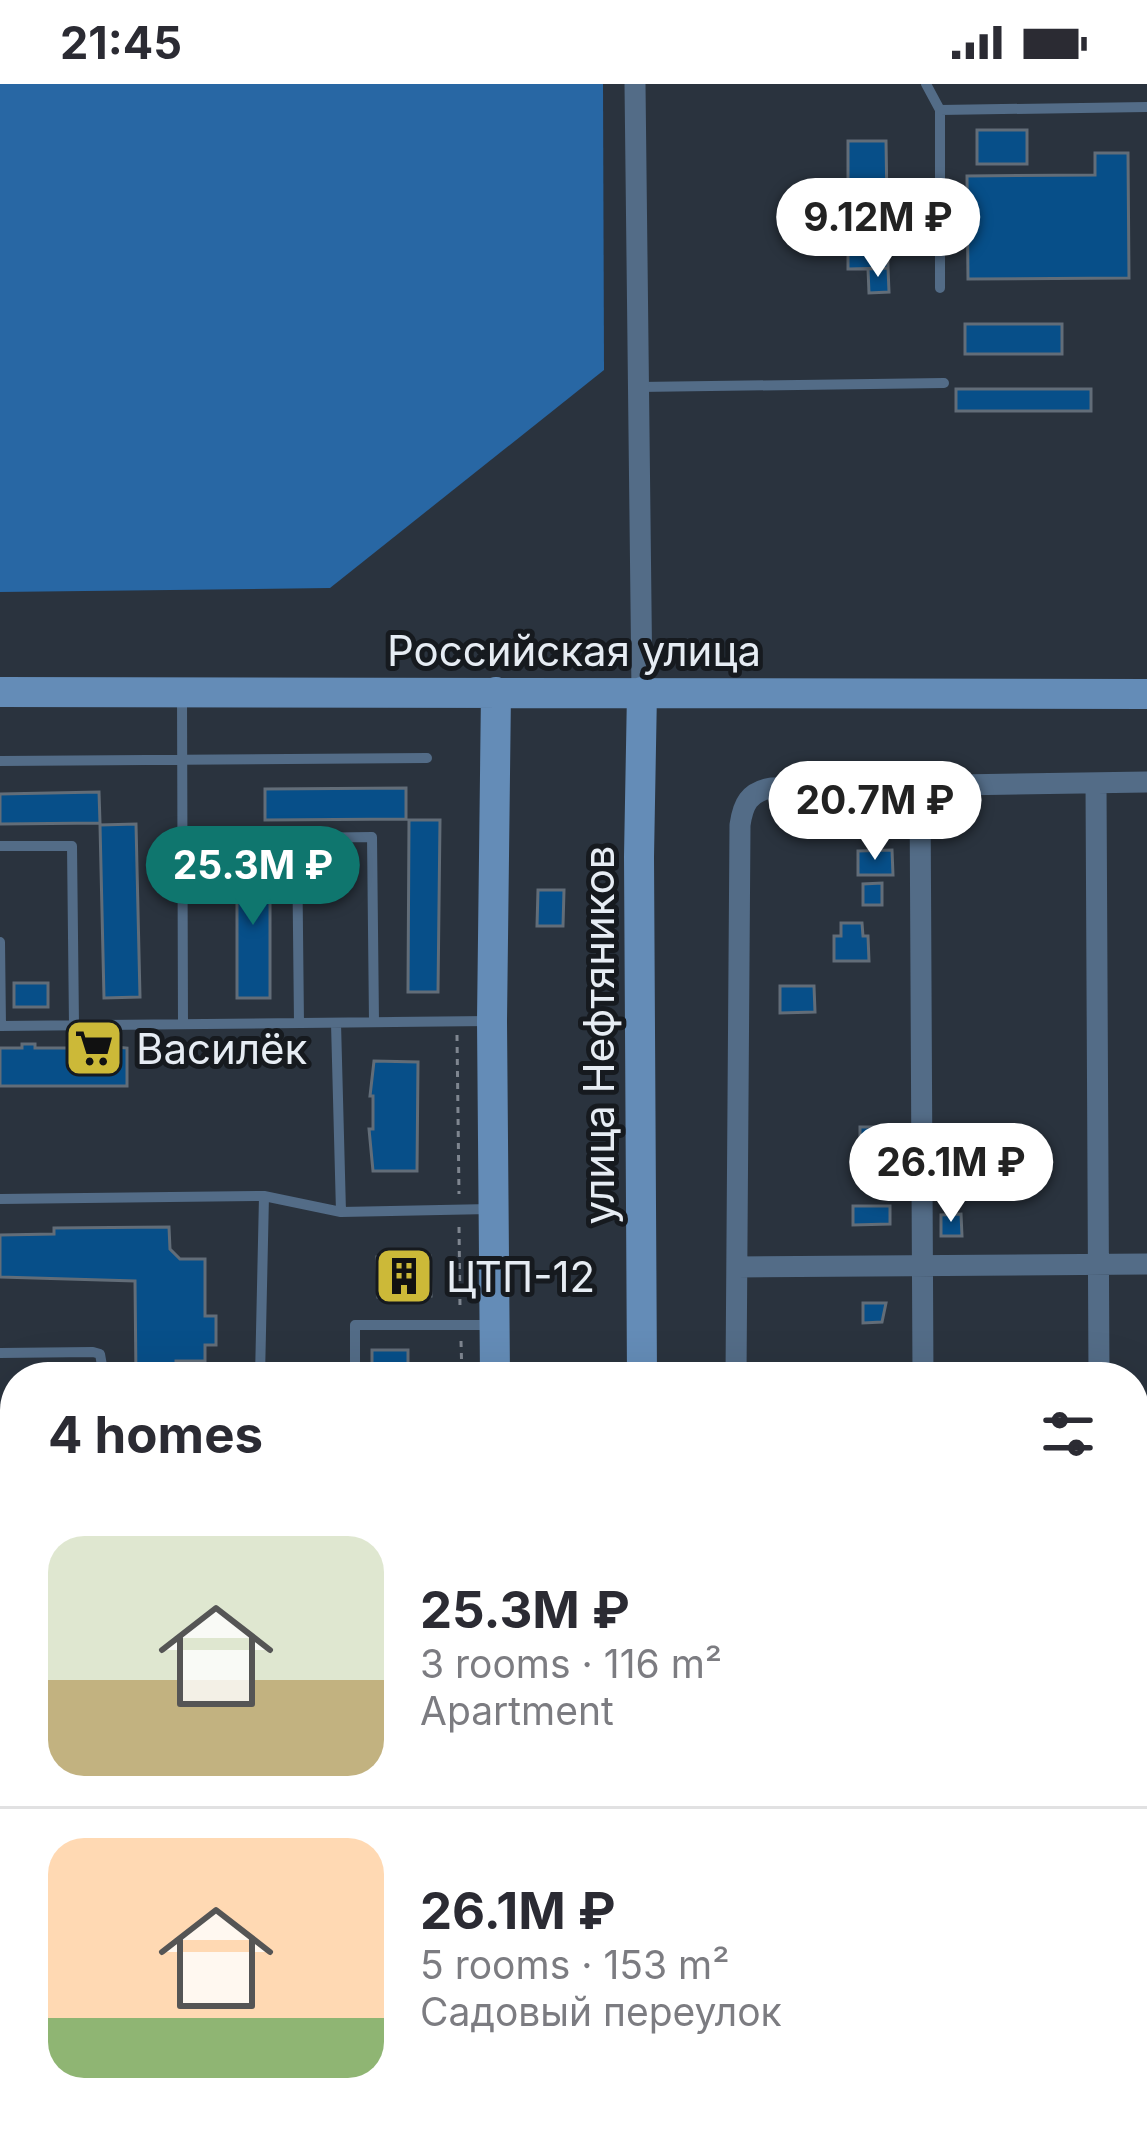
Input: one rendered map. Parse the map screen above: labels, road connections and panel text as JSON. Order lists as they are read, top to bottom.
{
  "streets": {
    "main road": ["Российская улица", "улица Нефтяников"]
  },
  "crossings": [
    ["Российская улица", "улица Нефтяников"]
  ],
  "places": {
    "supermarket": ["Василёк"],
    "building": ["ЦТП-12"]
  },
  "page": {
    "status": "21:45",
    "price": [
      "9.12M ₽",
      "20.7M ₽",
      "25.3M ₽",
      "26.1M ₽"
    ],
    "heading": "4 homes",
    "list": [
      {
        "name": "25.3M ₽",
        "note": "3 rooms · 116 m² · Apartment"
      },
      {
        "name": "26.1M ₽",
        "note": "5 rooms · 153 m² · Садовый переулок"
      }
    ]
  }
}
